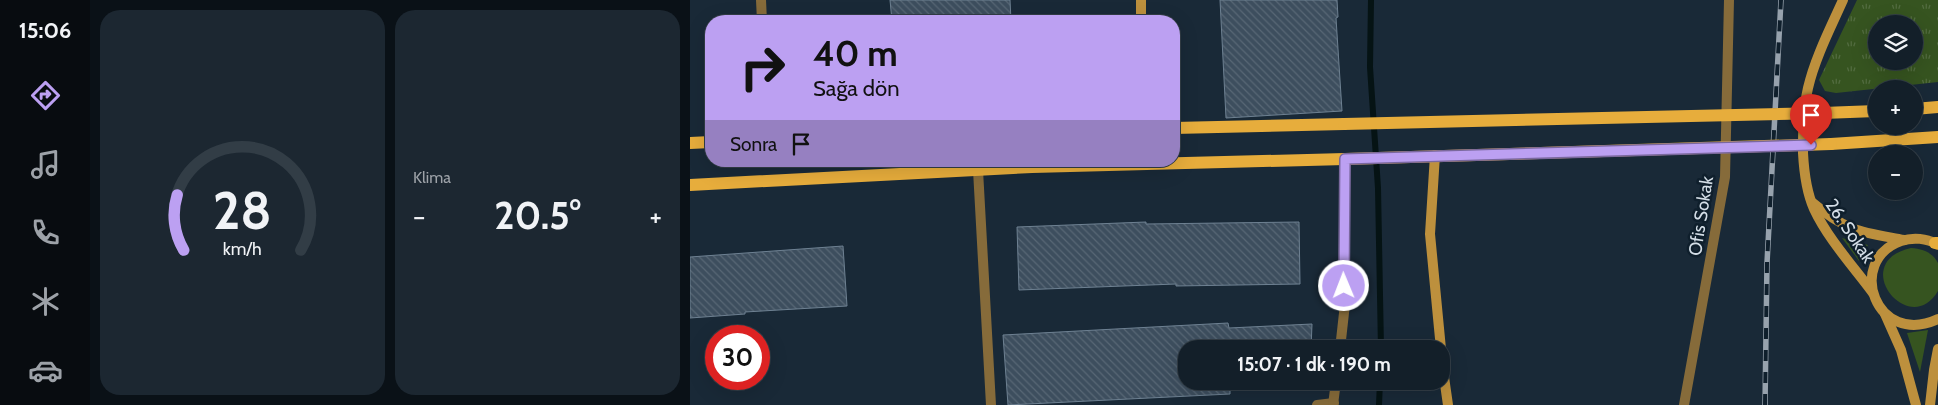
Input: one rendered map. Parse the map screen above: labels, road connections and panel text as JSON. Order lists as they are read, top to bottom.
{
  "streets": {
    "street": ["Ofis Sokak", "26. Sokak"]
  },
  "page": {
    "tabs": "15:06",
    "tile": "Klima",
    "map_buttons": ["+", "−"],
    "turn": ["40 m", "Sağa dön"],
    "then": "Sonra",
    "heat": ["−", "20.5°", "+"],
    "limit": "30",
    "trip": "15:07 · 1 dk · 190 m",
    "gauge": ["28", "km/h"]
  }
}
